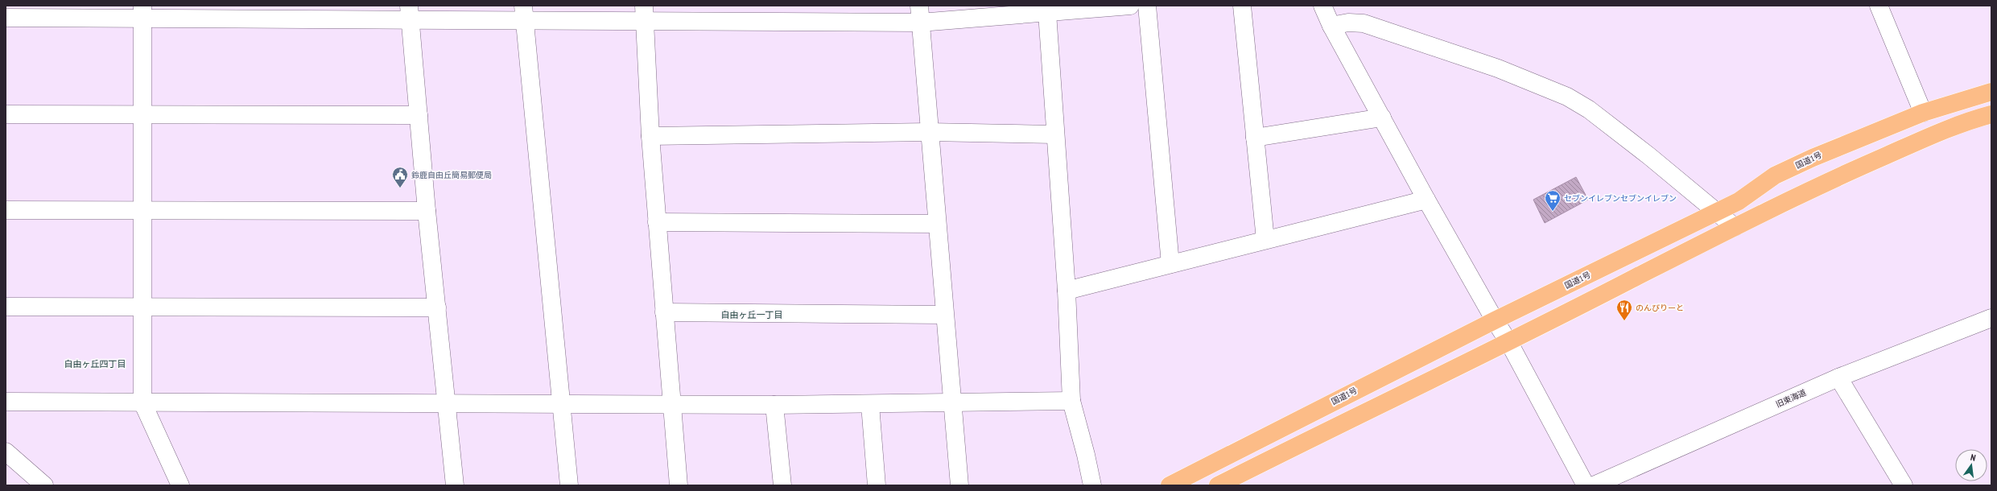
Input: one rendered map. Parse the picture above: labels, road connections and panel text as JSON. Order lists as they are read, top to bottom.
{
  "streets": {
    "highway": ["国道1号"],
    "street": ["旧東海道"]
  },
  "districts": ["自由ヶ丘一丁目", "自由ヶ丘四丁目"],
  "places": {
    "public building": ["鈴鹿自由丘簡易郵便局"],
    "supermarket": ["セブンイレブンセブンイレブン"],
    "restaurant": ["のんびりーと"]
  },
  "north": "top"
}
